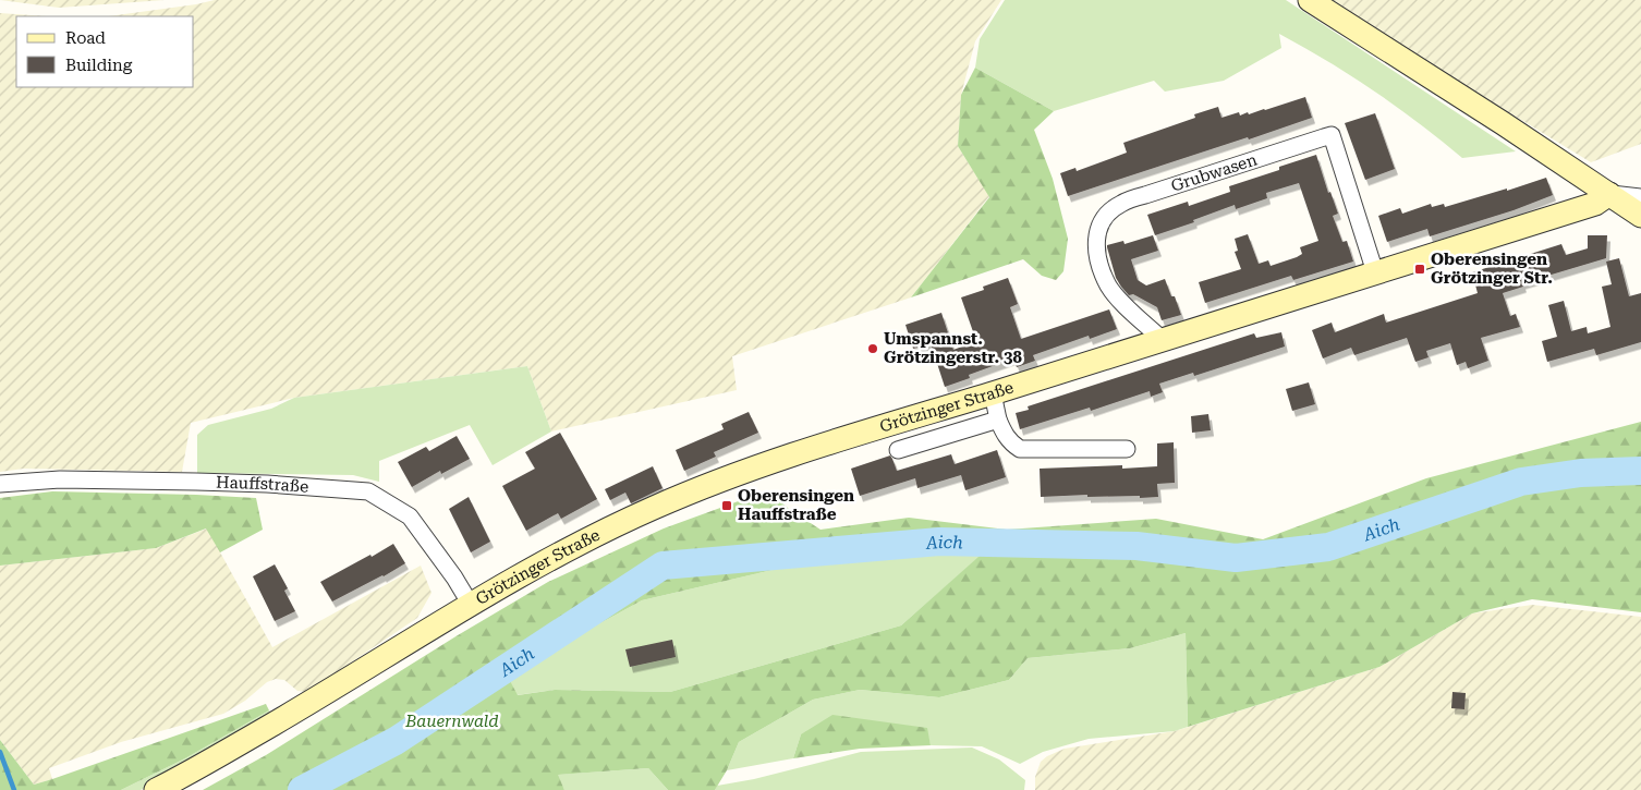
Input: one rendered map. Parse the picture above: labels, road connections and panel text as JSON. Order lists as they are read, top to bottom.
{
  "streets": {
    "main road": ["Grötzinger Straße"],
    "street": ["Grubwasen", "Hauffstraße"]
  },
  "crossings": [
    ["Grubwasen", "Grötzinger Straße"],
    ["Grötzinger Straße", "Hauffstraße"]
  ],
  "water": ["Aich"],
  "parks": ["Bauernwald"],
  "places": {
    "transit": ["Oberensingen Grötzinger Str.", "Oberensingen Hauffstraße"],
    "other": ["Umspannst. Grötzingerstr. 38"]
  },
  "legend": ["Road", "Building"]
}
